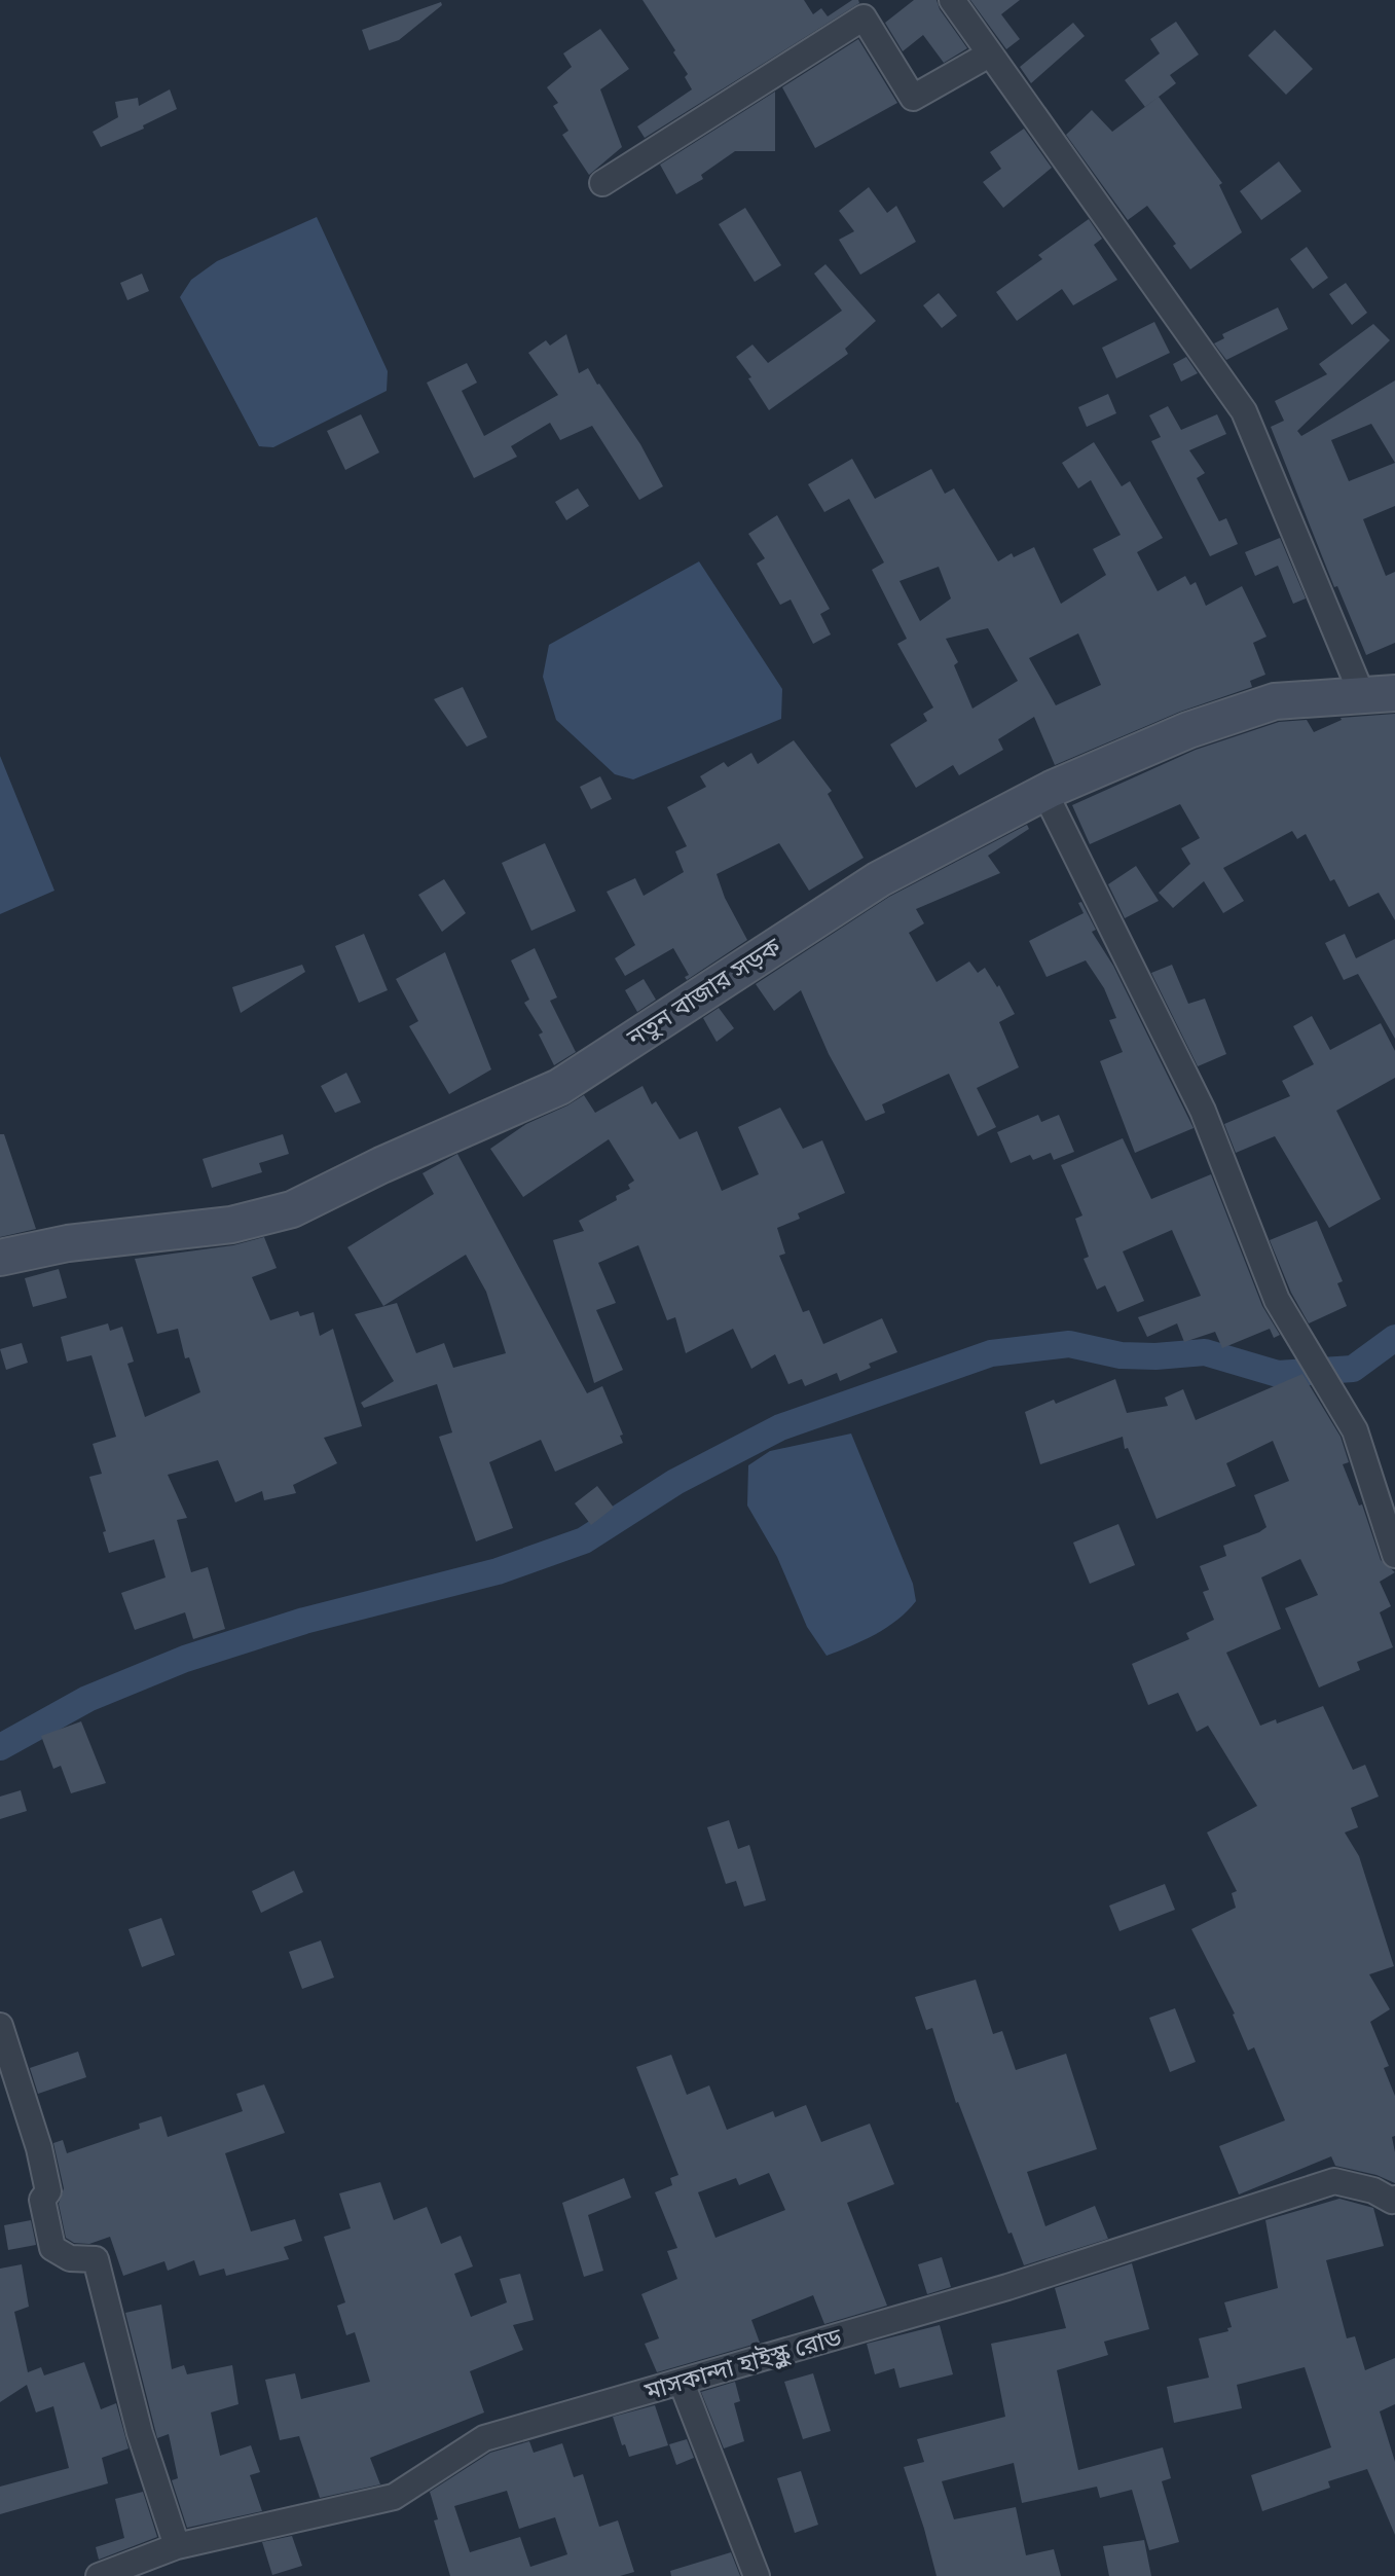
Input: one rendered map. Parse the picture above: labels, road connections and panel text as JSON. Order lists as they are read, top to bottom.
{
  "streets": {
    "street": ["নতুন বাজার সড়ক", "মাসকান্দা হাইস্কুল রোড"]
  }
}
